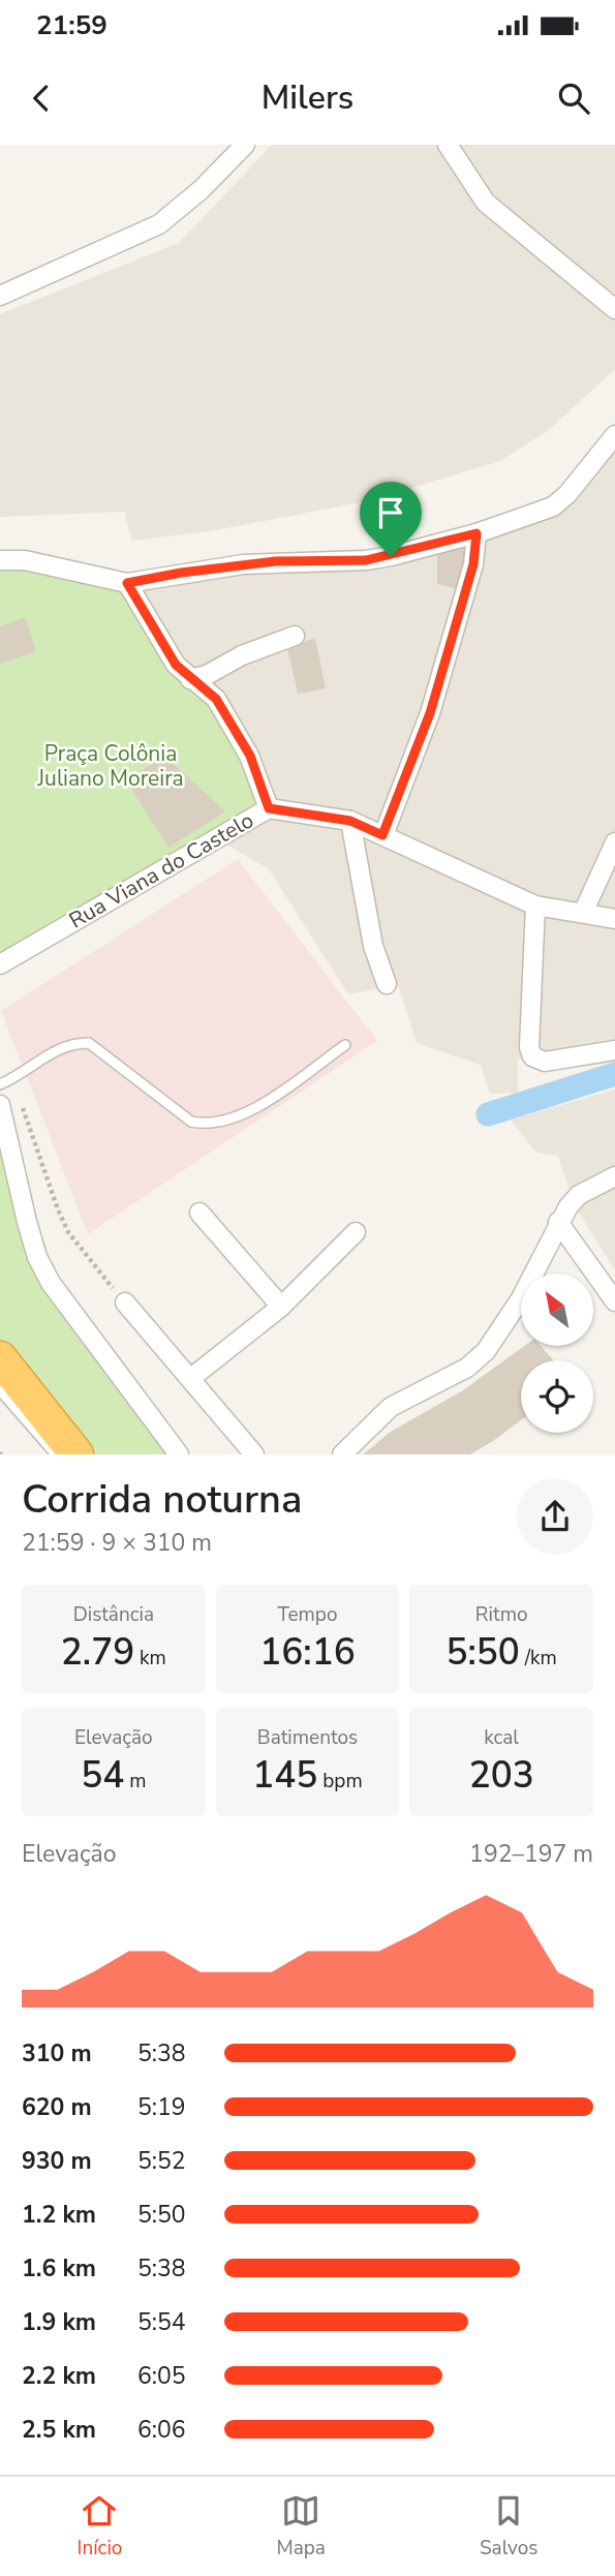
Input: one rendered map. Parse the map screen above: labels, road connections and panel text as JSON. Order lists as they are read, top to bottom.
{
  "streets": {
    "street": ["Rua Viana do Castelo"]
  },
  "parks": ["Praça Colônia Juliano Moreira"],
  "north": "top left",
  "page": {
    "status": "21:59",
    "header": "Milers",
    "heading": ["Corrida noturna", "21:59 · 9 × 310 m"],
    "stats": [
      ["Distância", "2.79 km"],
      ["Tempo", "16:16"],
      ["Ritmo", "5:50 /km"],
      ["Elevação", "54 m"],
      ["Batimentos", "145 bpm"],
      ["kcal", "203"]
    ],
    "chart": ["Elevação", "192–197 m"],
    "list": [
      {
        "name": "310 m",
        "note": "5:38"
      },
      {
        "name": "620 m",
        "note": "5:19"
      },
      {
        "name": "930 m",
        "note": "5:52"
      },
      {
        "name": "1.2 km",
        "note": "5:50"
      },
      {
        "name": "1.6 km",
        "note": "5:38"
      },
      {
        "name": "1.9 km",
        "note": "5:54"
      },
      {
        "name": "2.2 km",
        "note": "6:05"
      },
      {
        "name": "2.5 km",
        "note": "6:06"
      }
    ],
    "tabs": ["Início", "Mapa", "Salvos"]
  }
}
